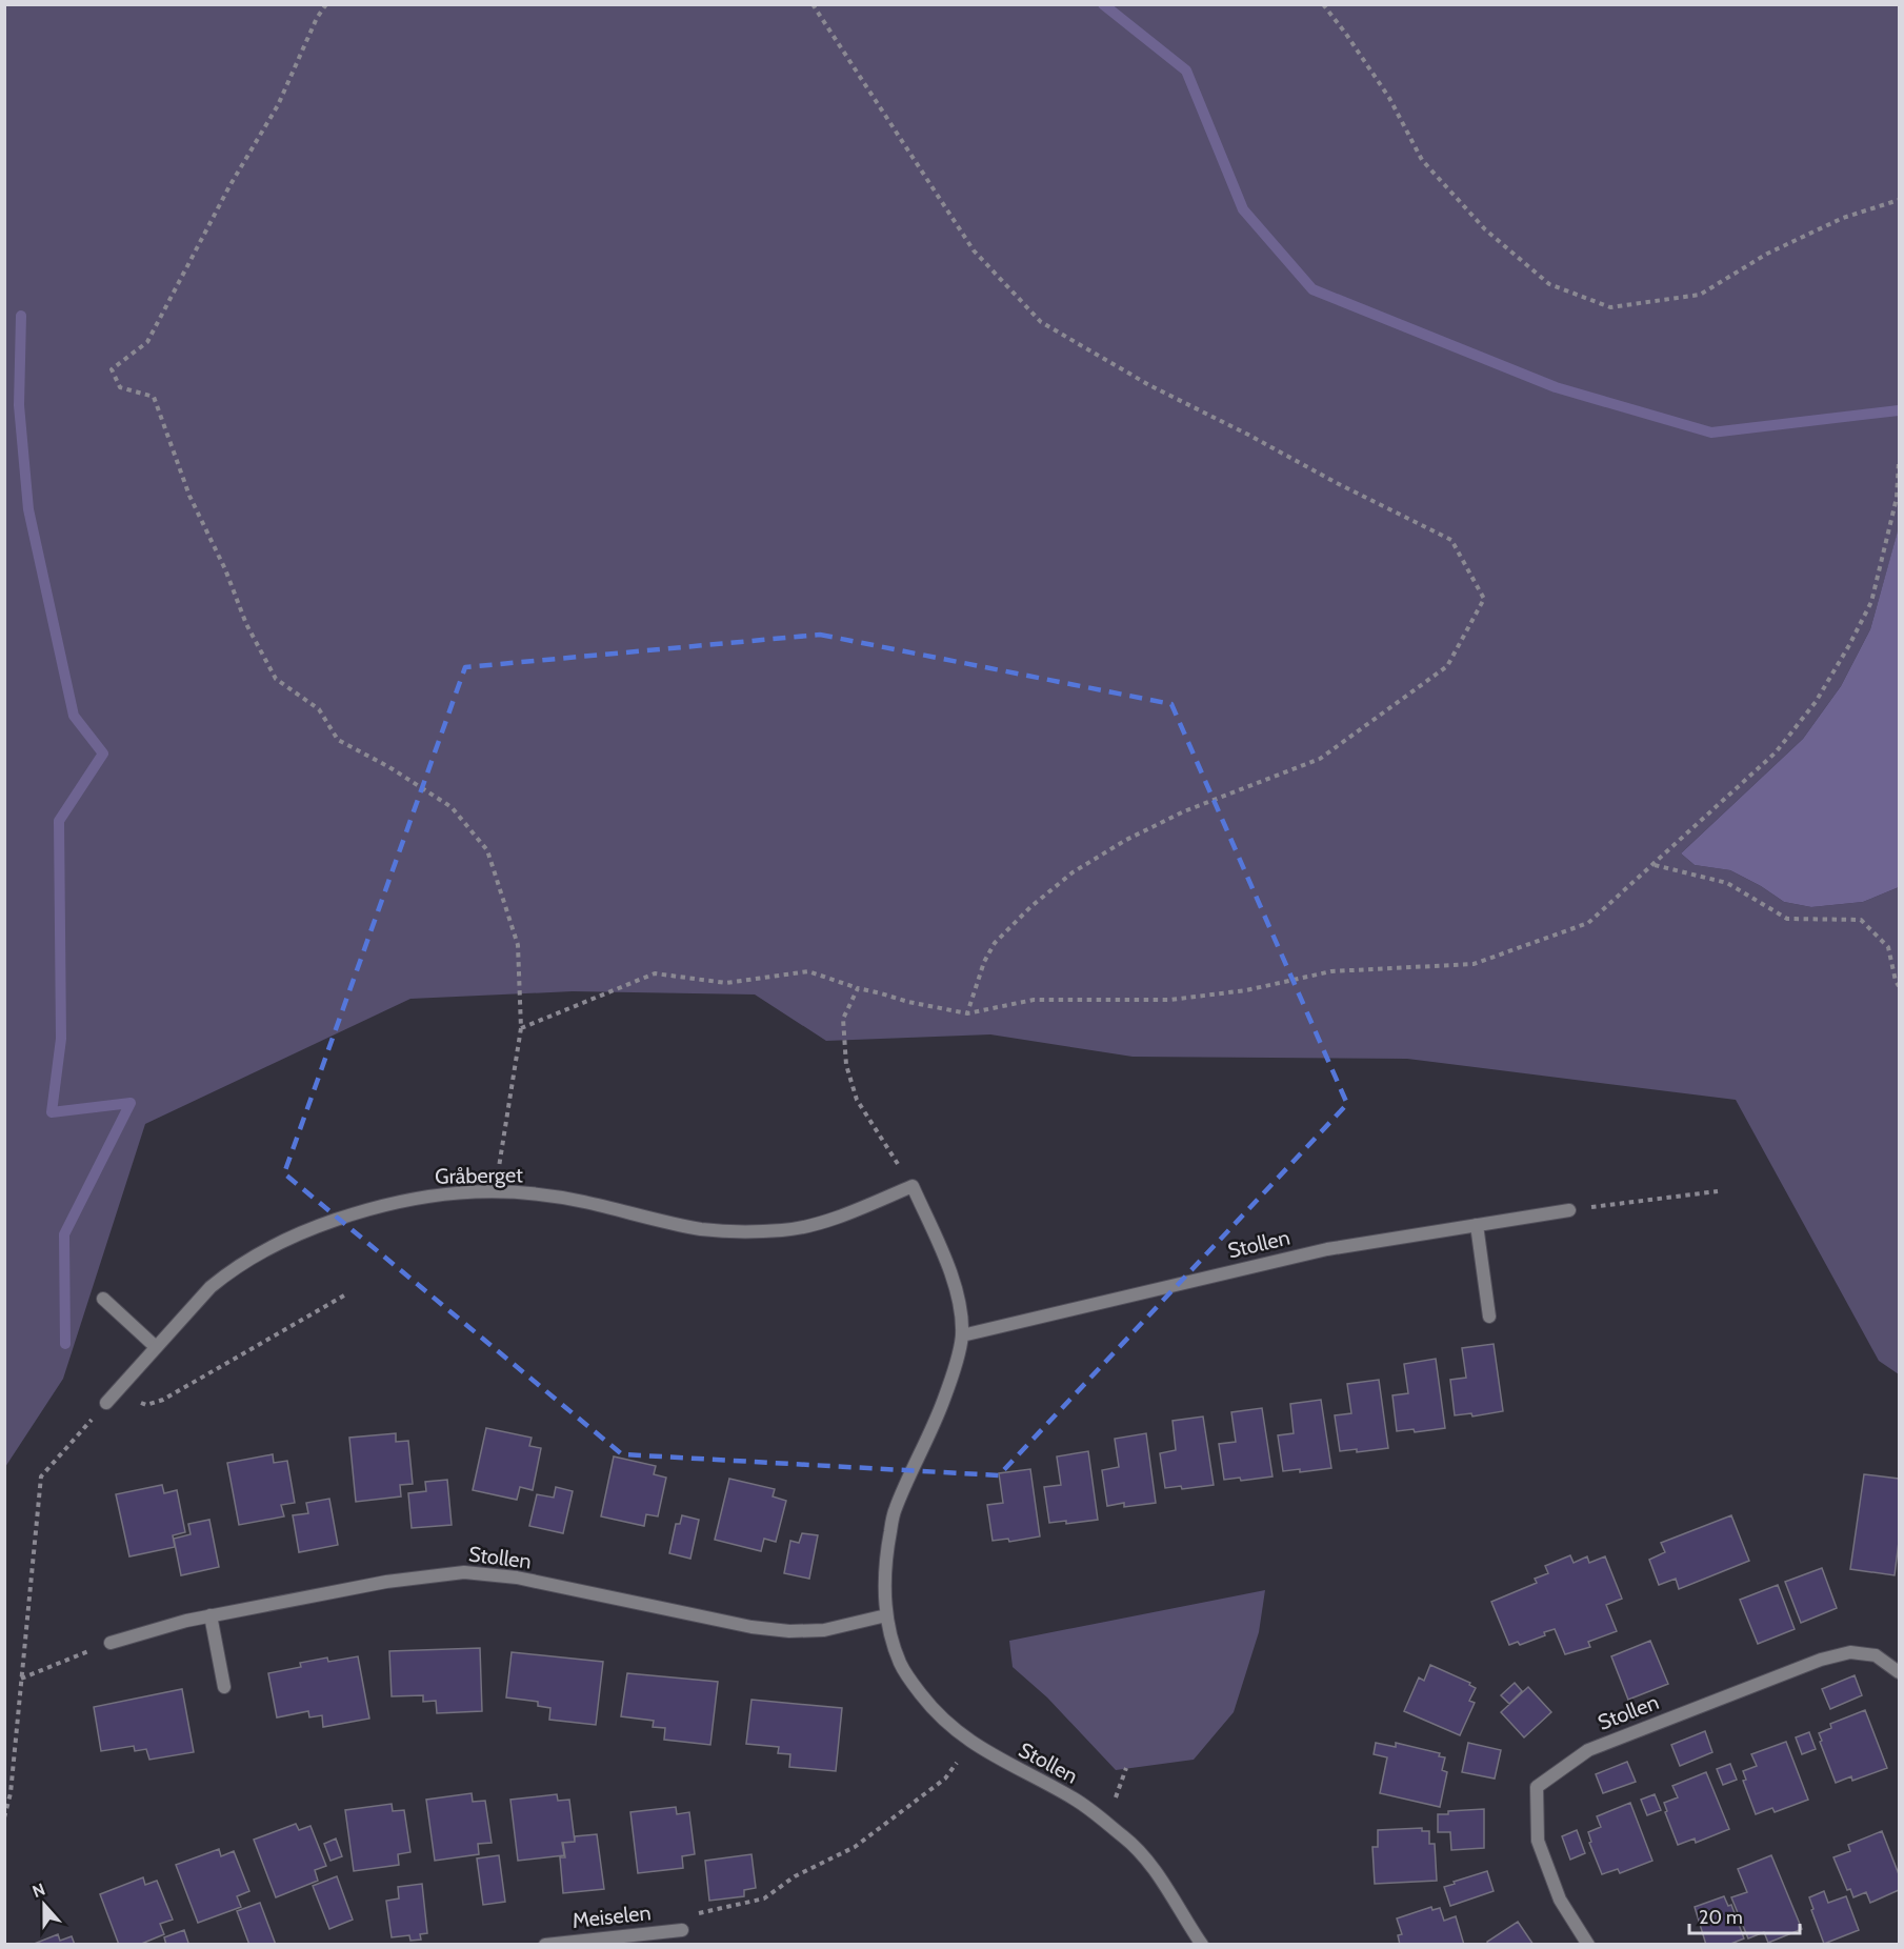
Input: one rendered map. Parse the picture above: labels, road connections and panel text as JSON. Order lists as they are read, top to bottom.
{
  "streets": {
    "street": ["Gråberget", "Stollen", "Meiselen"]
  },
  "crossings": [
    ["Gråberget", "Stollen"]
  ],
  "scale_bar": "20 m",
  "north": "top"
}
